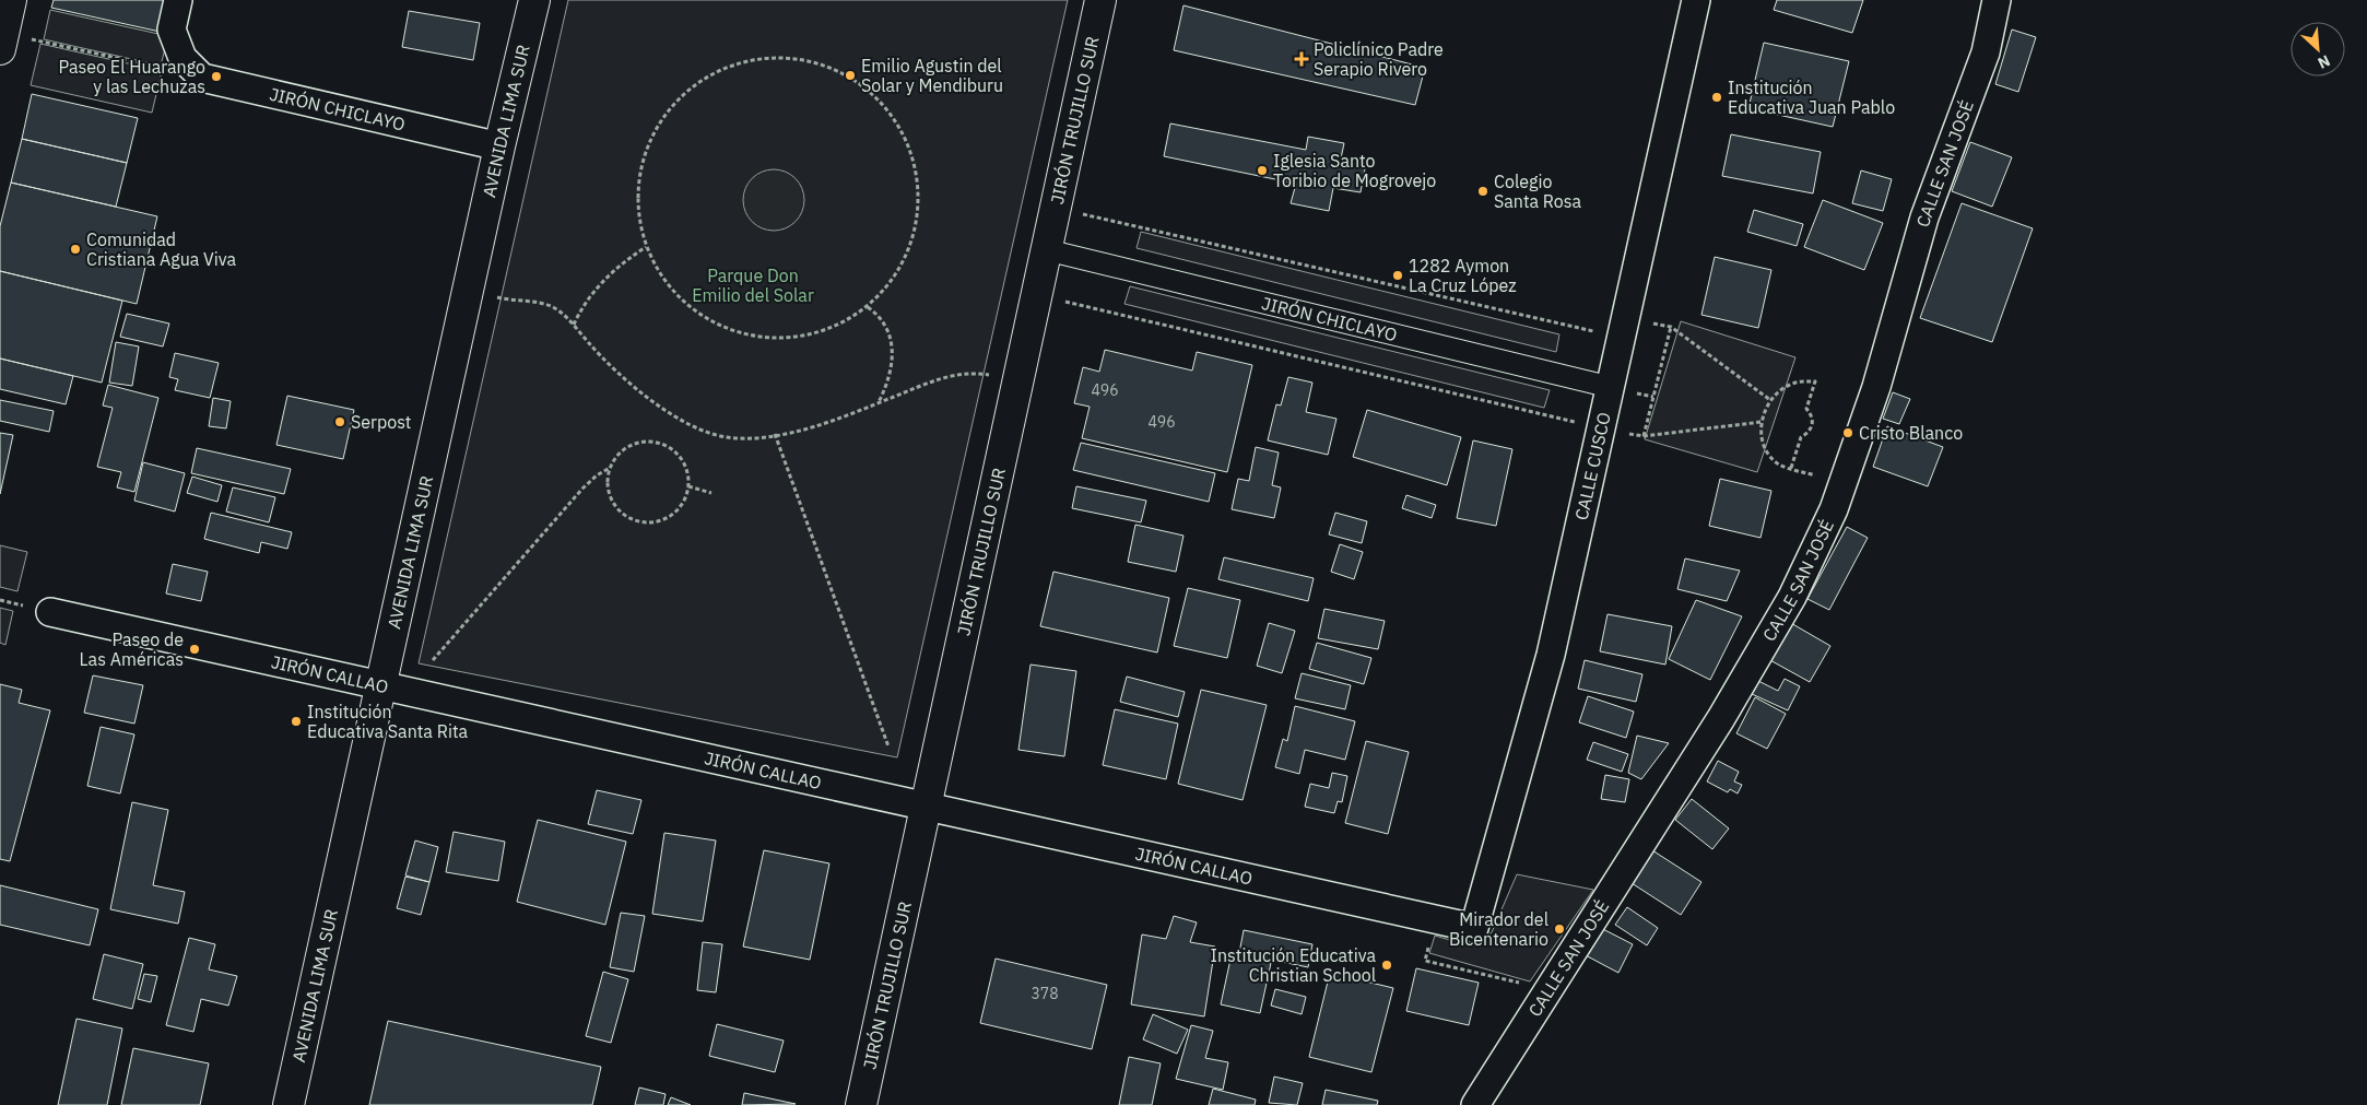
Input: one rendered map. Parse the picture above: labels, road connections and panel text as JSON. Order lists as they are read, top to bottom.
{
  "streets": {
    "main road": ["AVENIDA LIMA SUR", "JIRÓN TRUJILLO SUR"],
    "street": [
      "JIRÓN CHICLAYO",
      "CALLE SAN JOSÉ",
      "CALLE CUSCO",
      "JIRÓN CALLAO"
    ]
  },
  "crossings": [
    ["JIRÓN CHICLAYO", "AVENIDA LIMA SUR"],
    ["JIRÓN CHICLAYO", "JIRÓN TRUJILLO SUR"],
    ["JIRÓN CHICLAYO", "CALLE CUSCO"],
    ["AVENIDA LIMA SUR", "JIRÓN CALLAO"],
    ["JIRÓN TRUJILLO SUR", "JIRÓN CALLAO"],
    ["CALLE CUSCO", "JIRÓN CALLAO"]
  ],
  "parks": ["Parque Don Emilio del Solar"],
  "places": {
    "health": ["Policlínico Padre Serapio Rivero"],
    "other": [
      "Emilio Agustin del Solar y Mendiburu",
      "Paseo El Huarango y las Lechuzas",
      "Institución Educativa Juan Pablo",
      "Iglesia Santo Toribio de Mogrovejo",
      "Colegio Santa Rosa",
      "Comunidad Cristiana Agua Viva",
      "1282 Aymon La Cruz López",
      "Serpost",
      "Cristo Blanco",
      "Paseo de Las Américas",
      "Institución Educativa Santa Rita",
      "Mirador del Bicentenario",
      "Institución Educativa Christian School"
    ]
  },
  "house_numbers": ["496", "496", "378"],
  "north": "bottom right"
}
